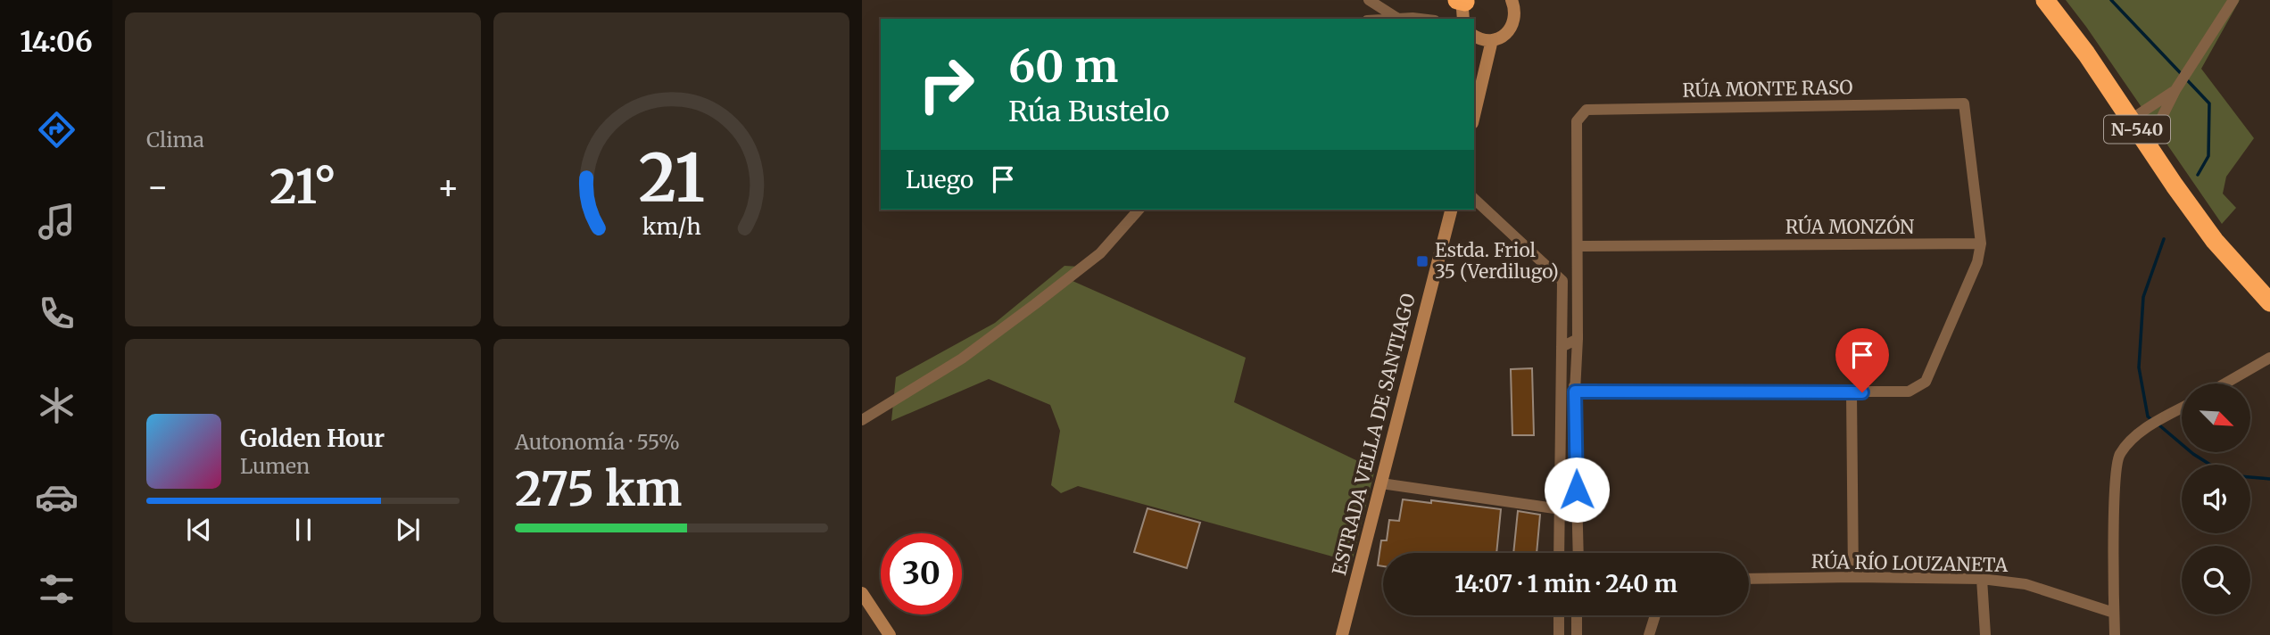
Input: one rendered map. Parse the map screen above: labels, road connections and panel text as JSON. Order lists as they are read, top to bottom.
{
  "streets": {
    "highway": ["N-540"],
    "main road": ["ESTRADA VELLA DE SANTIAGO"],
    "street": ["RÚA MONTE RASO", "RÚA MONZÓN", "RÚA RÍO LOUZANETA"]
  },
  "crossings": [
    ["RÚA MONTE RASO", "RÚA MONZÓN"]
  ],
  "places": {
    "transit": ["Estda. Friol 35 (Verdilugo)"]
  },
  "north": "bottom right",
  "page": {
    "tabs": "14:06",
    "tile": [
      "Clima",
      ["Autonomía · 55%", "275 km"]
    ],
    "turn": ["60 m", "Rúa Bustelo"],
    "then": "Luego",
    "heat": ["−", "21°", "+"],
    "song": ["Golden Hour", "Lumen"],
    "limit": "30",
    "trip": "14:07 · 1 min · 240 m",
    "gauge": ["21", "km/h"]
  }
}
